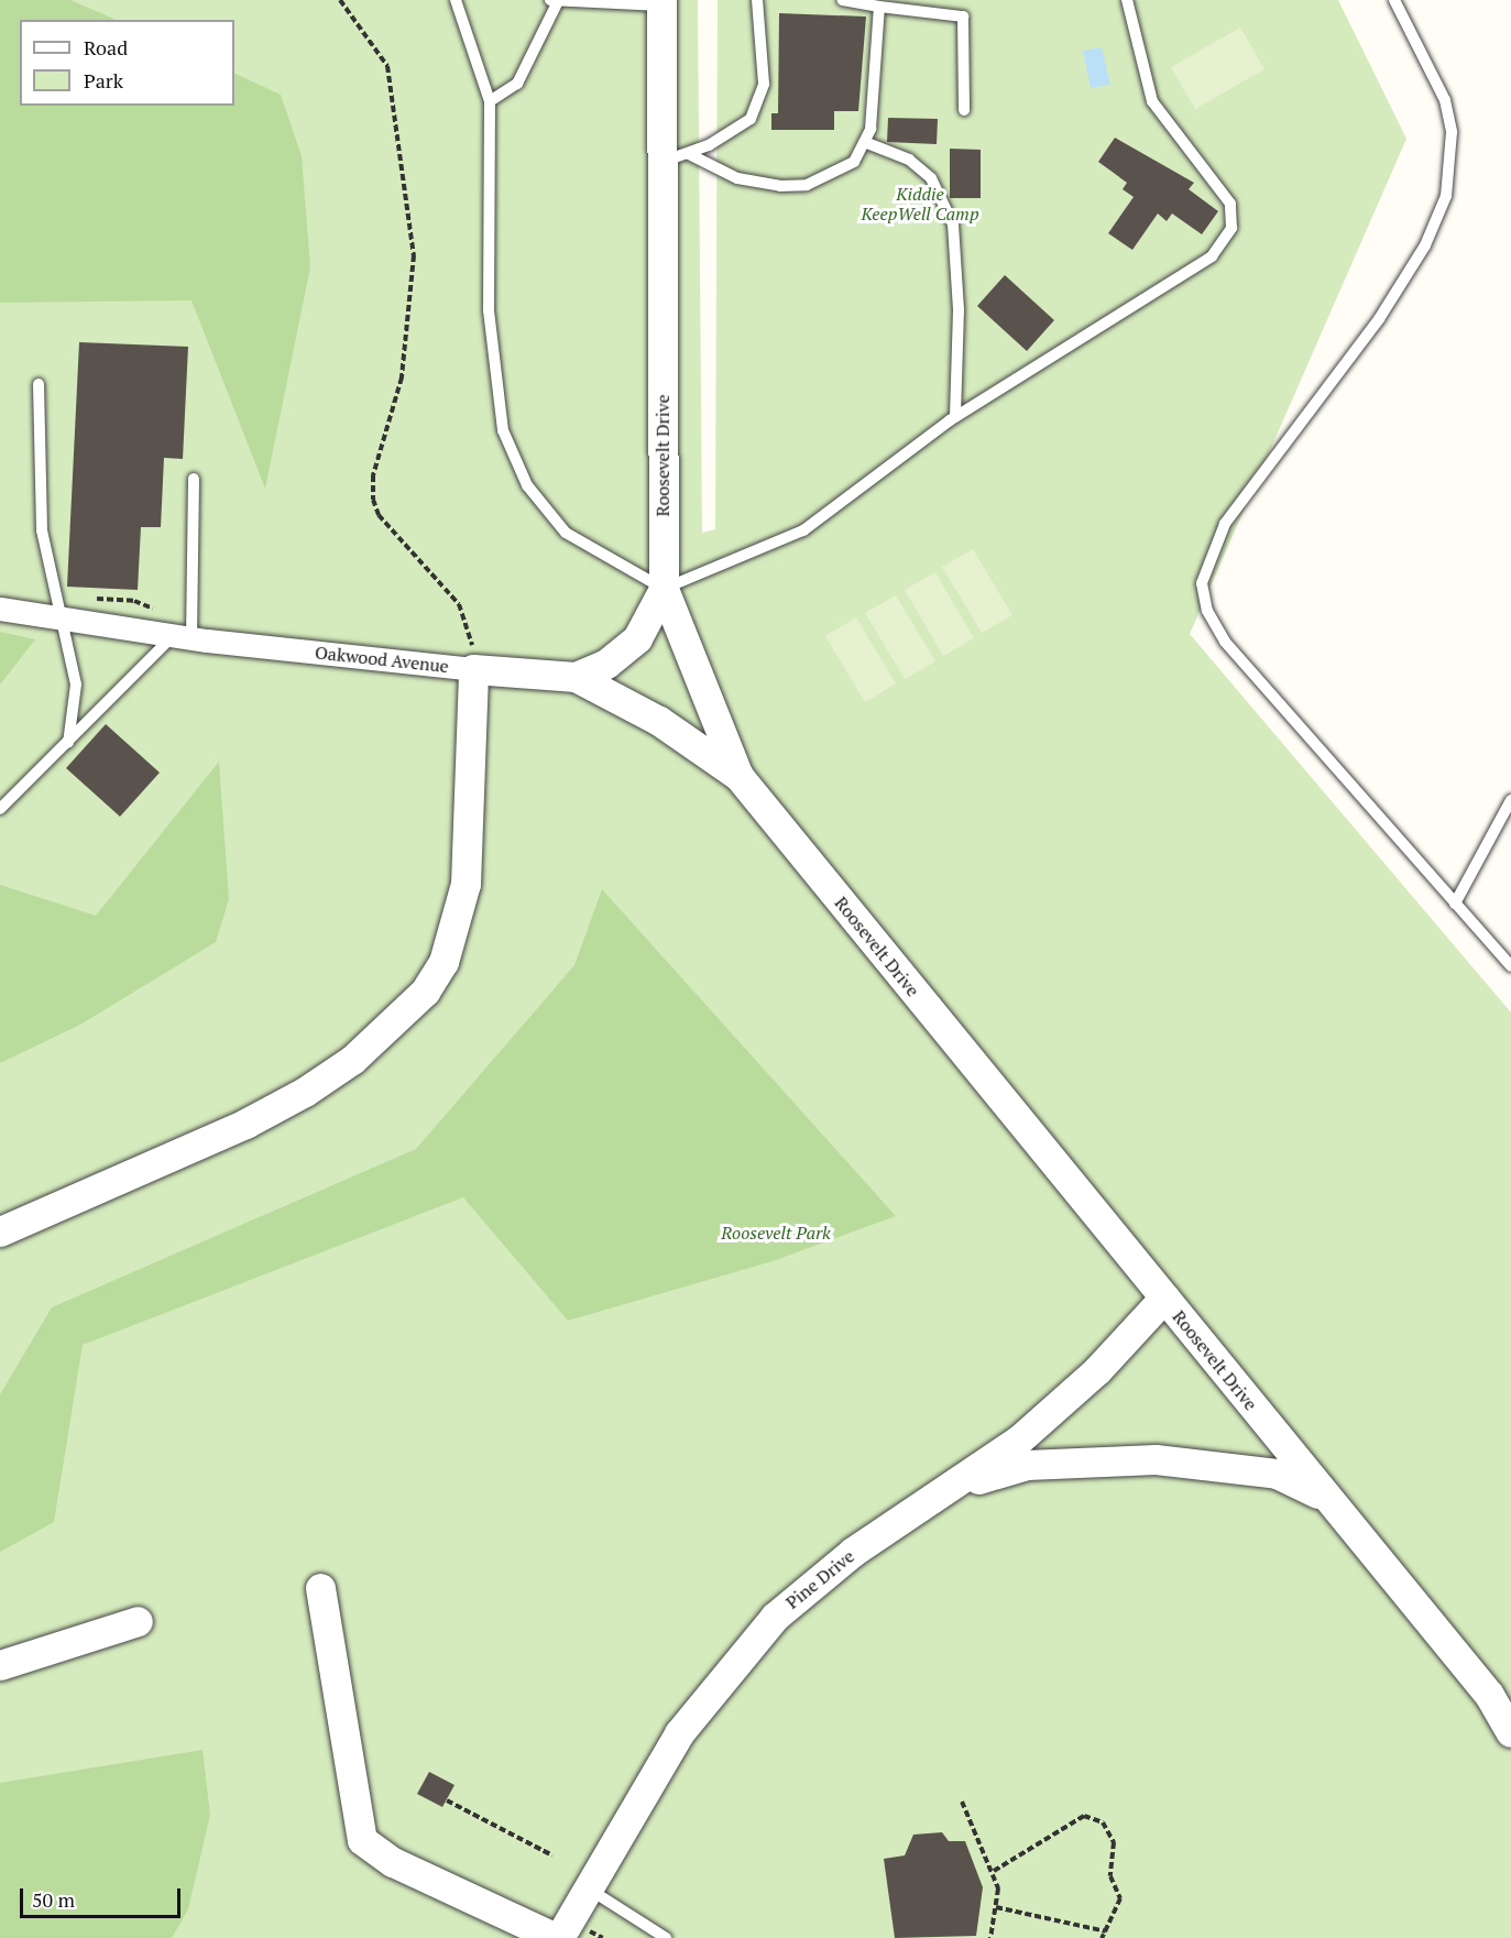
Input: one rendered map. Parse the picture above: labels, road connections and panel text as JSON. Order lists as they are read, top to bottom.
{
  "streets": {
    "street": ["Roosevelt Drive", "Oakwood Avenue", "Pine Drive"]
  },
  "crossings": [
    ["Roosevelt Drive", "Oakwood Avenue"],
    ["Roosevelt Drive", "Pine Drive"]
  ],
  "parks": ["Kiddie KeepWell Camp", "Roosevelt Park"],
  "legend": ["Road", "Park"],
  "scale_bar": "50 m"
}
